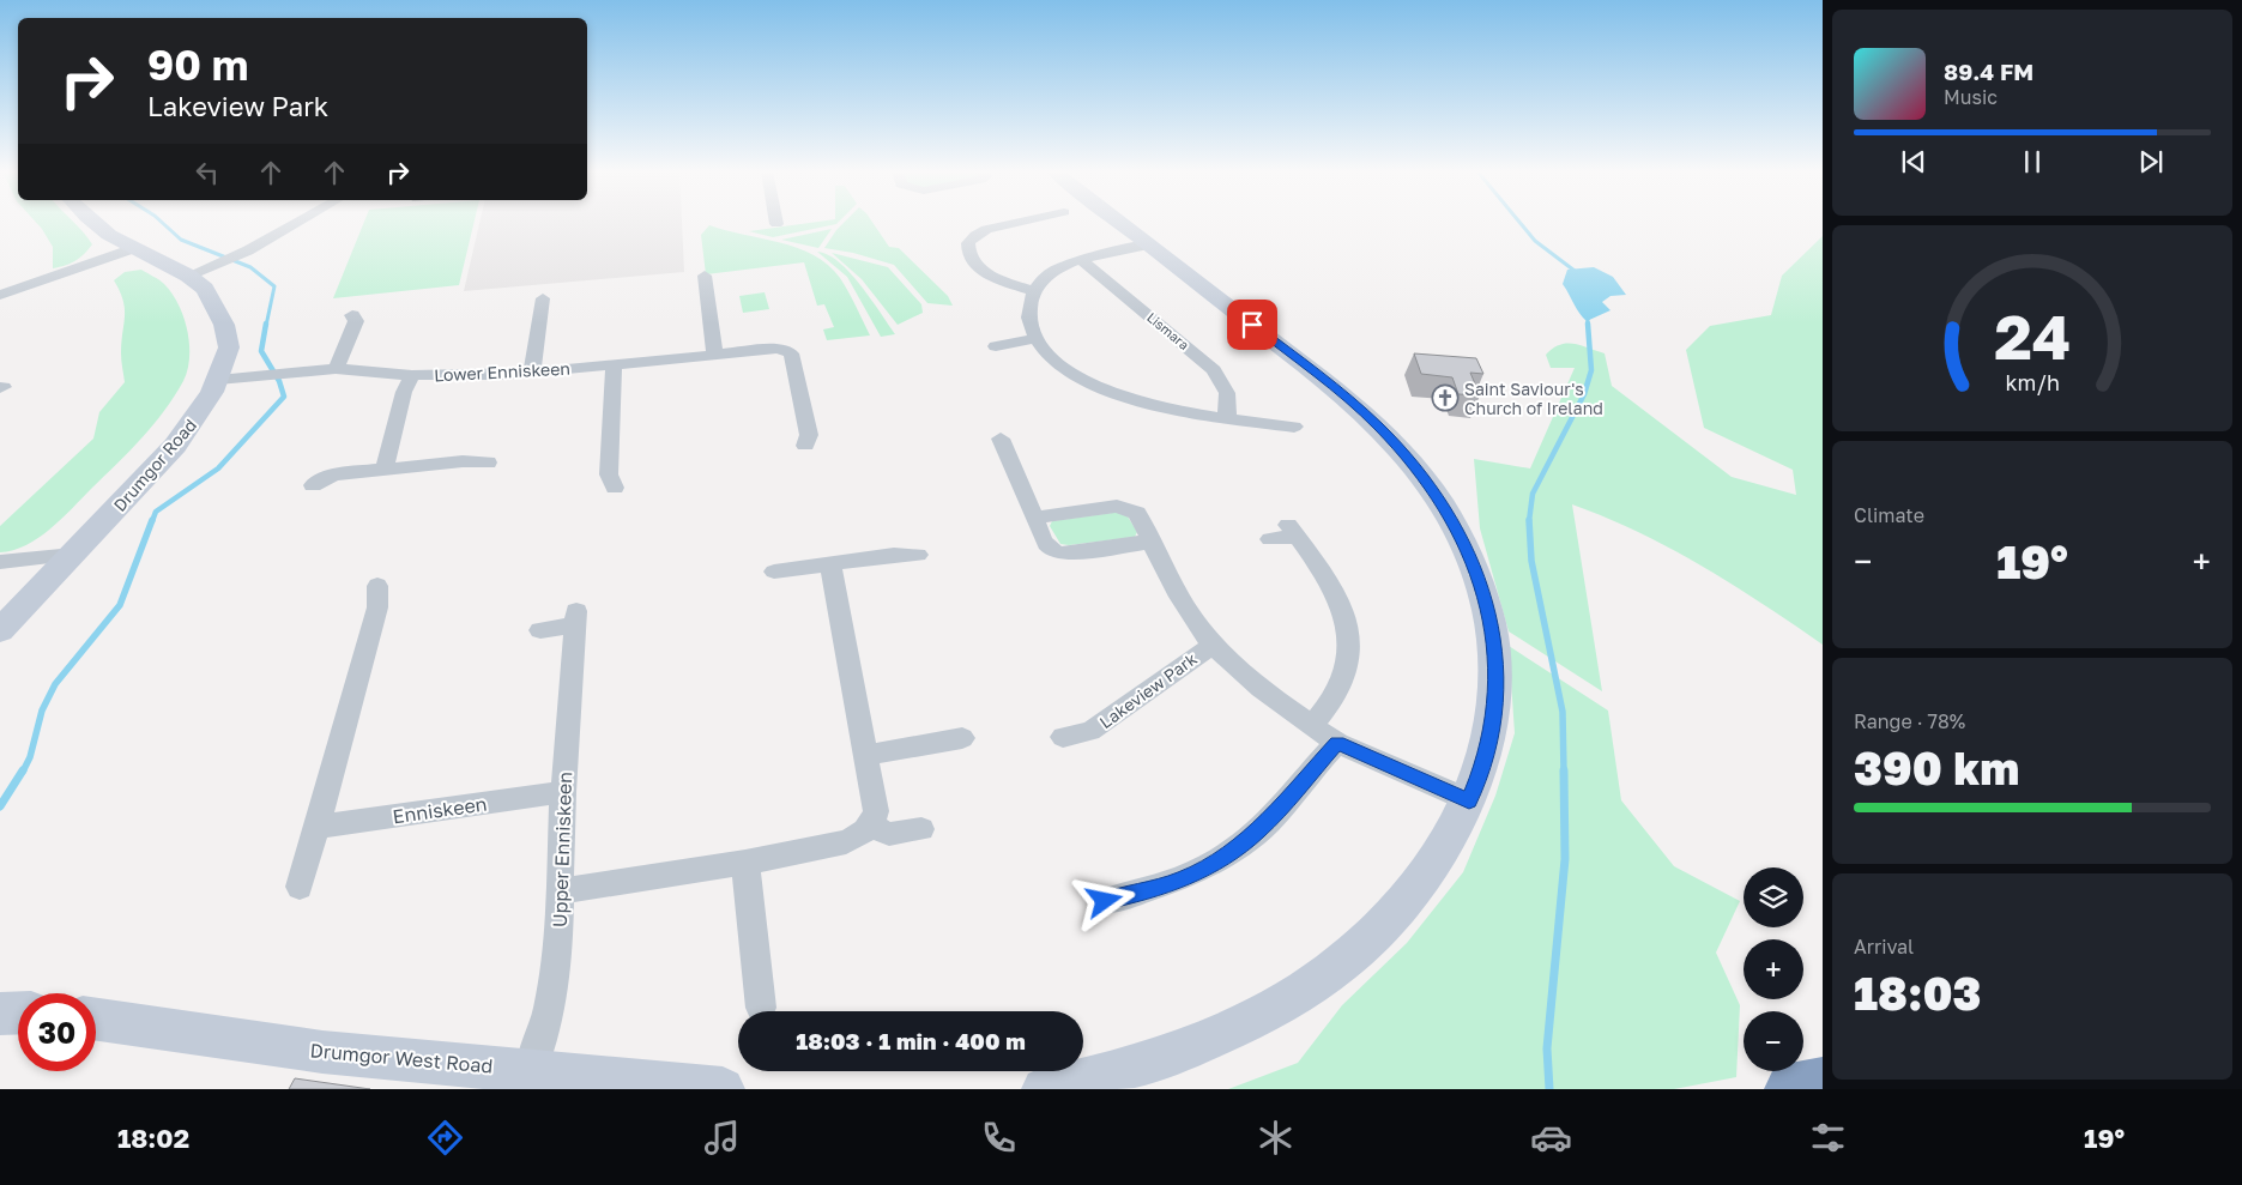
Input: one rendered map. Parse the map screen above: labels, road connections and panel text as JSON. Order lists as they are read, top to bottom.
{
  "streets": {
    "street": [
      "Lismara",
      "Lower Enniskeen",
      "Drumgor Road",
      "Lakeview Park",
      "Enniskeen",
      "Upper Enniskeen",
      "Drumgor West Road"
    ]
  },
  "crossings": [
    ["Lower Enniskeen", "Drumgor Road"],
    ["Enniskeen", "Upper Enniskeen"],
    ["Upper Enniskeen", "Drumgor West Road"]
  ],
  "places": {
    "church": ["Saint Saviour's Church of Ireland"]
  },
  "page": {
    "turn": ["90 m", "Lakeview Park"],
    "song": ["89.4 FM", "Music"],
    "tile": [
      "Climate",
      ["Range · 78%", "390 km"],
      ["Arrival", "18:03"]
    ],
    "heat": ["−", "19°", "+"],
    "map_buttons": ["+", "−"],
    "limit": "30",
    "trip": "18:03 · 1 min · 400 m",
    "tabs": ["18:02", "19°"],
    "gauge": ["24", "km/h"]
  }
}
